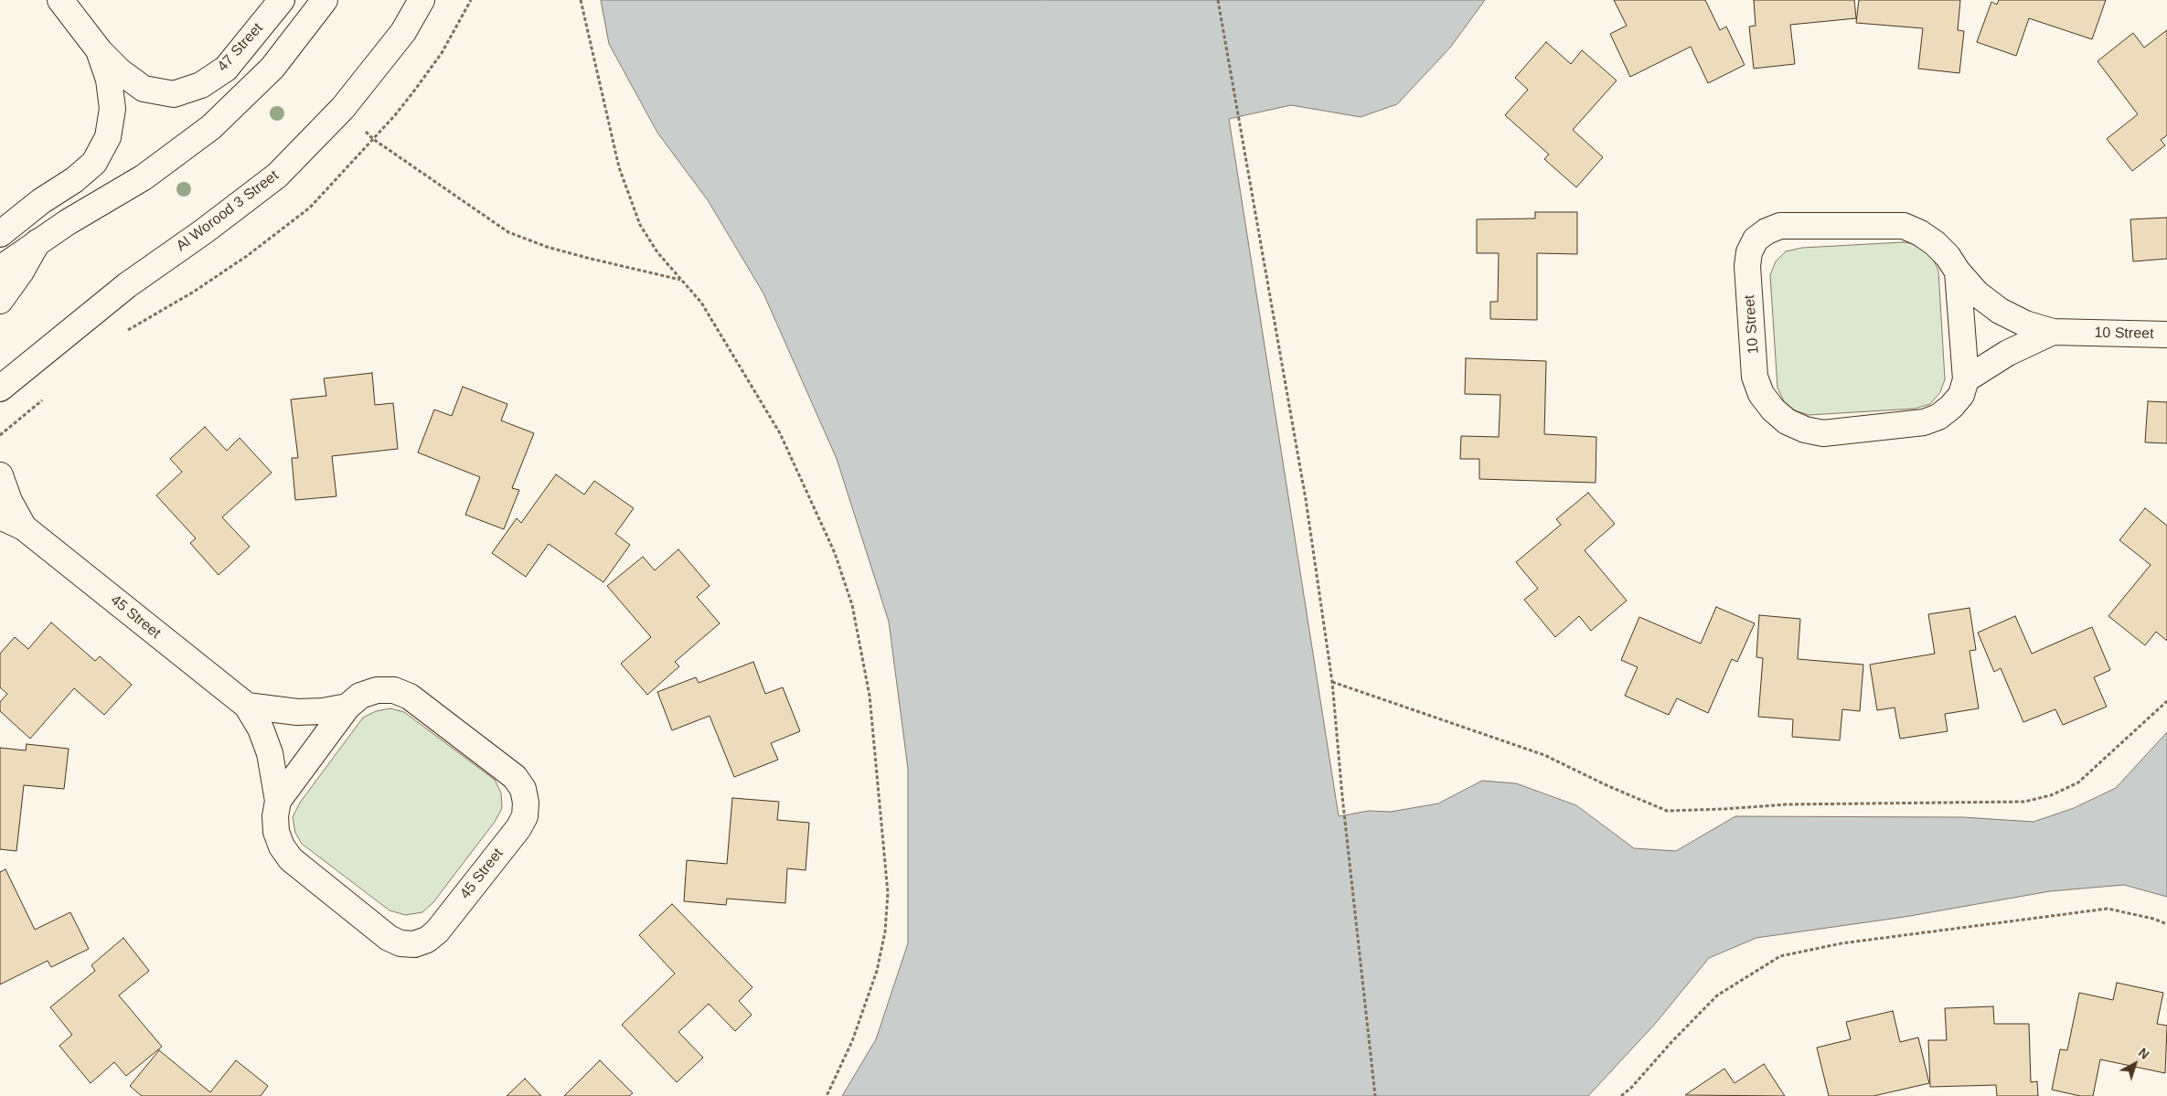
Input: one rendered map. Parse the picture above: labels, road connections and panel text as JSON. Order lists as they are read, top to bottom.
{
  "streets": {
    "street": [
      "47 Street",
      "Al Worood 3 Street",
      "10 Street",
      "45 Street"
    ]
  },
  "north": "top right"
}
